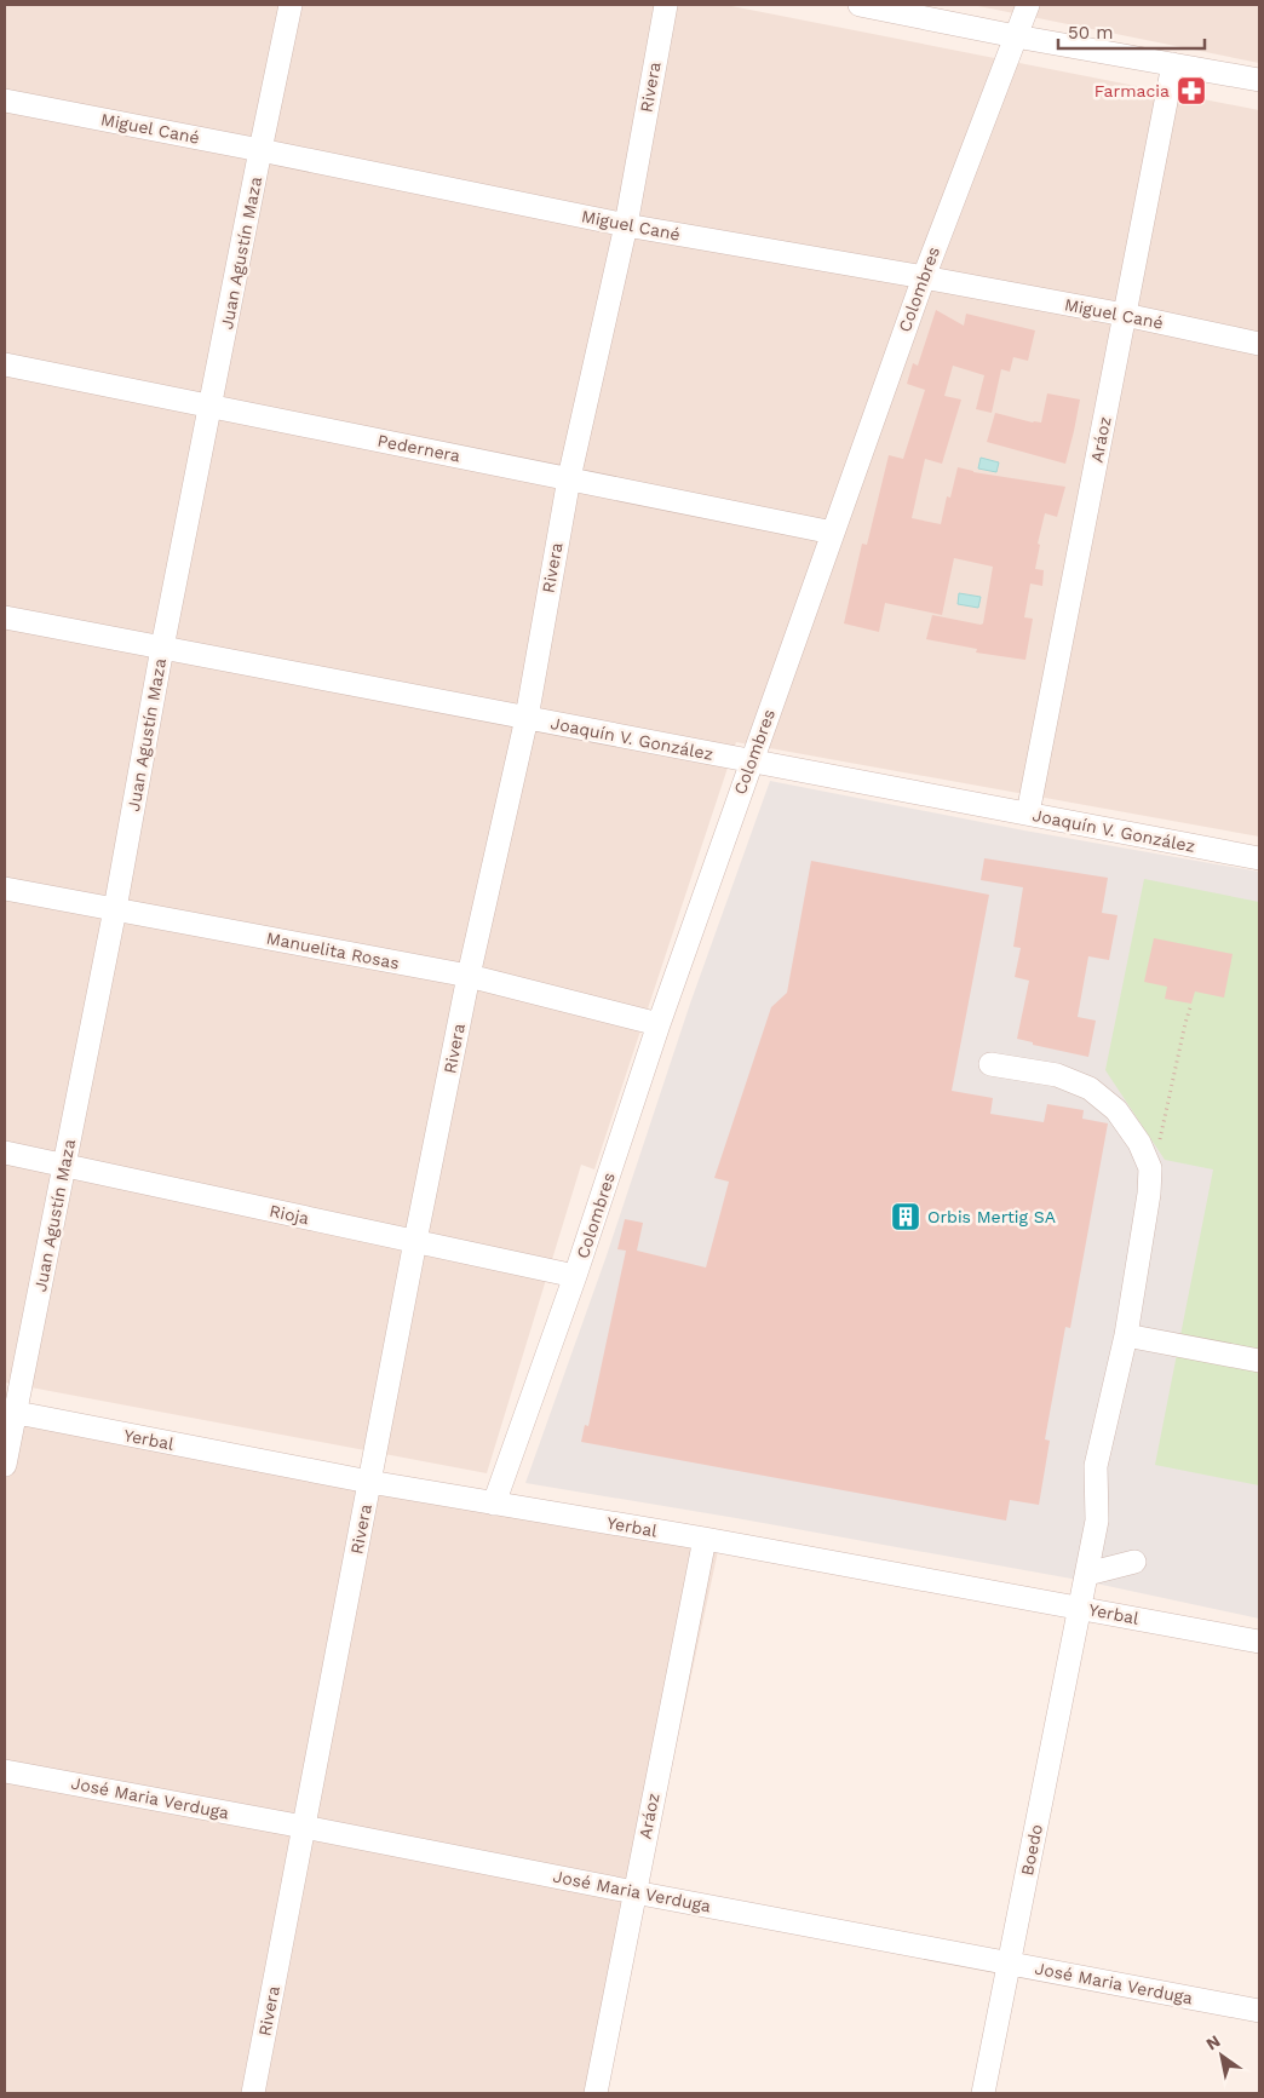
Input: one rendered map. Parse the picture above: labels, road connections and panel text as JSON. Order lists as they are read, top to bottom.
{
  "streets": {
    "street": [
      "Rivera",
      "Miguel Cané",
      "Juan Agustín Maza",
      "Colombres",
      "Aráoz",
      "Pedernera",
      "Joaquín V. González",
      "Manuelita Rosas",
      "Rioja",
      "Yerbal",
      "José Maria Verduga",
      "Boedo"
    ]
  },
  "crossings": [
    ["Rivera", "Miguel Cané"],
    ["Rivera", "Pedernera"],
    ["Rivera", "Joaquín V. González"],
    ["Rivera", "Manuelita Rosas"],
    ["Rivera", "Rioja"],
    ["Rivera", "Yerbal"],
    ["Rivera", "José Maria Verduga"],
    ["Miguel Cané", "Juan Agustín Maza"],
    ["Miguel Cané", "Colombres"],
    ["Miguel Cané", "Aráoz"],
    ["Juan Agustín Maza", "Pedernera"],
    ["Juan Agustín Maza", "Joaquín V. González"],
    ["Juan Agustín Maza", "Manuelita Rosas"],
    ["Juan Agustín Maza", "Rioja"],
    ["Juan Agustín Maza", "Yerbal"],
    ["Colombres", "Pedernera"],
    ["Colombres", "Joaquín V. González"],
    ["Colombres", "Manuelita Rosas"],
    ["Colombres", "Rioja"],
    ["Colombres", "Yerbal"],
    ["Aráoz", "Joaquín V. González"],
    ["Aráoz", "Yerbal"],
    ["Aráoz", "José Maria Verduga"],
    ["Yerbal", "Boedo"],
    ["José Maria Verduga", "Boedo"]
  ],
  "places": {
    "pharmacy": ["Farmacia"],
    "building": ["Orbis Mertig SA"]
  },
  "scale_bar": "50 m",
  "north": "top left"
}
